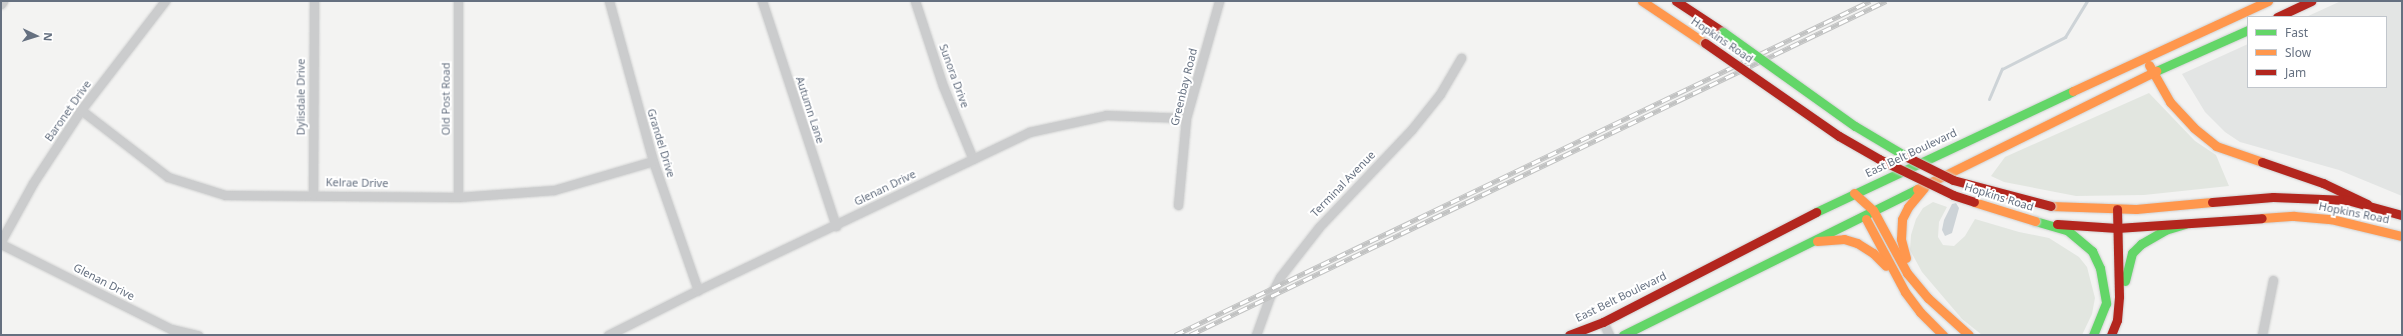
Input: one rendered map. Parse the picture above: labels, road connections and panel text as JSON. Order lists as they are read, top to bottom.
{
  "streets": {
    "main road": ["Hopkins Road", "East Belt Boulevard"],
    "street": [
      "Sunora Drive",
      "Greenbay Road",
      "Dylisdale Drive",
      "Old Post Road",
      "Autumn Lane",
      "Baronet Drive",
      "Grandel Drive",
      "Kelrae Drive",
      "Terminal Avenue",
      "Glenan Drive"
    ]
  },
  "crossings": [
    ["Sunora Drive", "Glenan Drive"],
    ["Greenbay Road", "Glenan Drive"],
    ["Dylisdale Drive", "Kelrae Drive"],
    ["Old Post Road", "Kelrae Drive"],
    ["Autumn Lane", "Glenan Drive"],
    ["Baronet Drive", "Kelrae Drive"],
    ["Baronet Drive", "Glenan Drive"],
    ["Grandel Drive", "Kelrae Drive"],
    ["Grandel Drive", "Glenan Drive"]
  ],
  "legend": ["Fast", "Slow", "Jam"],
  "north": "right"
}
